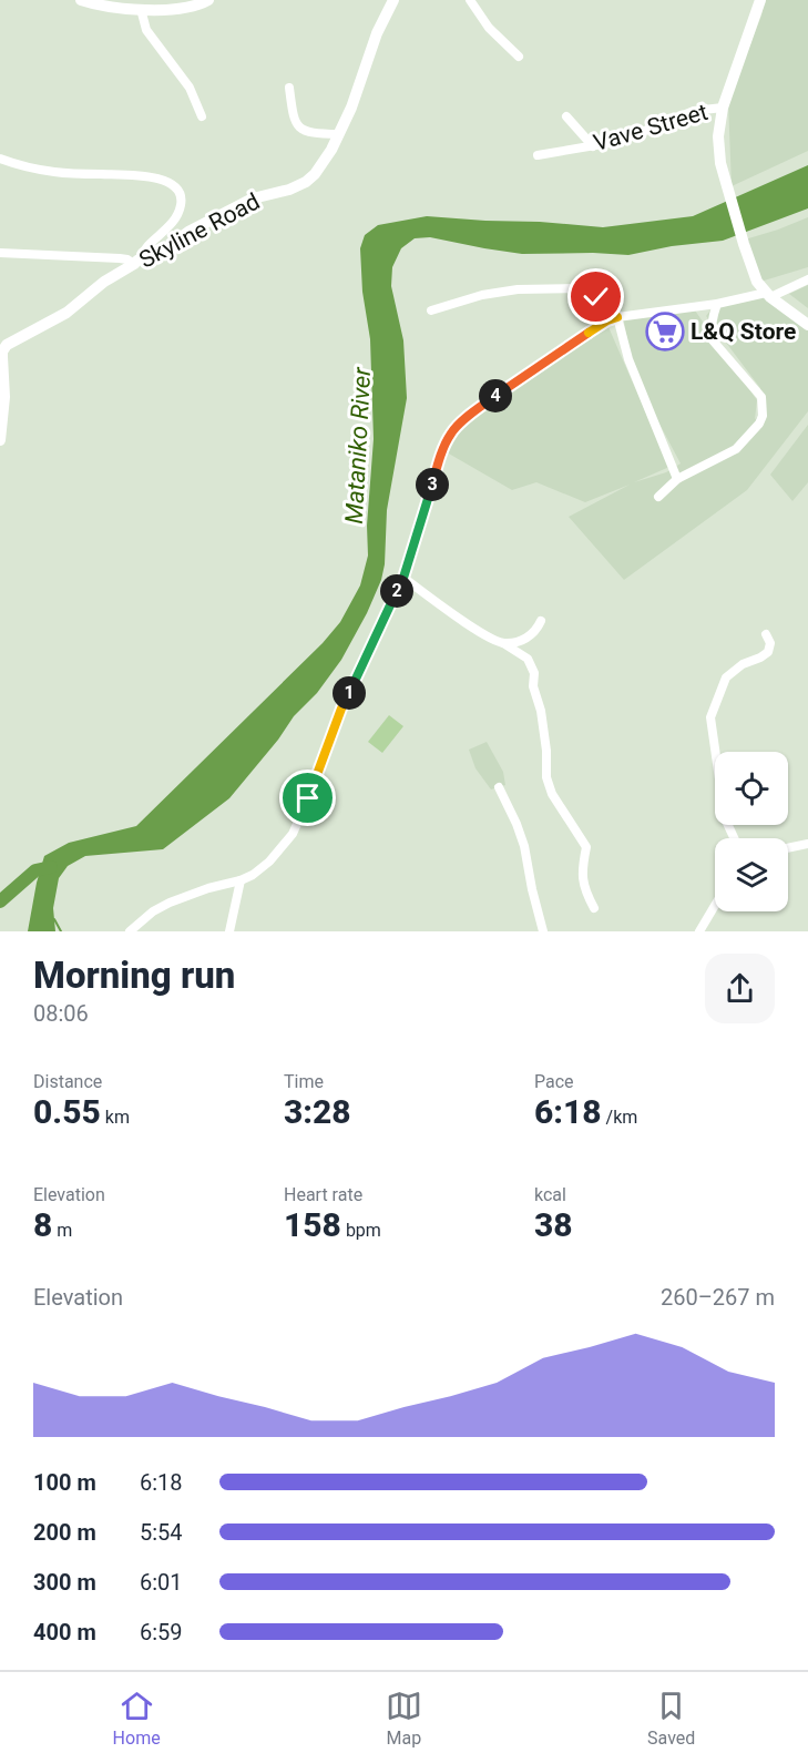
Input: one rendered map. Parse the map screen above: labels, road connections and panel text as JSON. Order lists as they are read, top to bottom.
{
  "streets": {
    "street": ["Vave Street", "Skyline Road"]
  },
  "water": ["Mataniko River"],
  "places": {
    "supermarket": ["L&Q Store"]
  },
  "page": {
    "pins": [
      "4",
      "3",
      "2",
      "1"
    ],
    "heading": ["Morning run", "08:06"],
    "stats": [
      ["Distance", "0.55 km"],
      ["Time", "3:28"],
      ["Pace", "6:18 /km"],
      ["Elevation", "8 m"],
      ["Heart rate", "158 bpm"],
      ["kcal", "38"]
    ],
    "chart": ["Elevation", "260–267 m"],
    "list": [
      {
        "name": "100 m",
        "note": "6:18"
      },
      {
        "name": "200 m",
        "note": "5:54"
      },
      {
        "name": "300 m",
        "note": "6:01"
      },
      {
        "name": "400 m",
        "note": "6:59"
      }
    ],
    "tabs": ["Home", "Map", "Saved"]
  }
}
